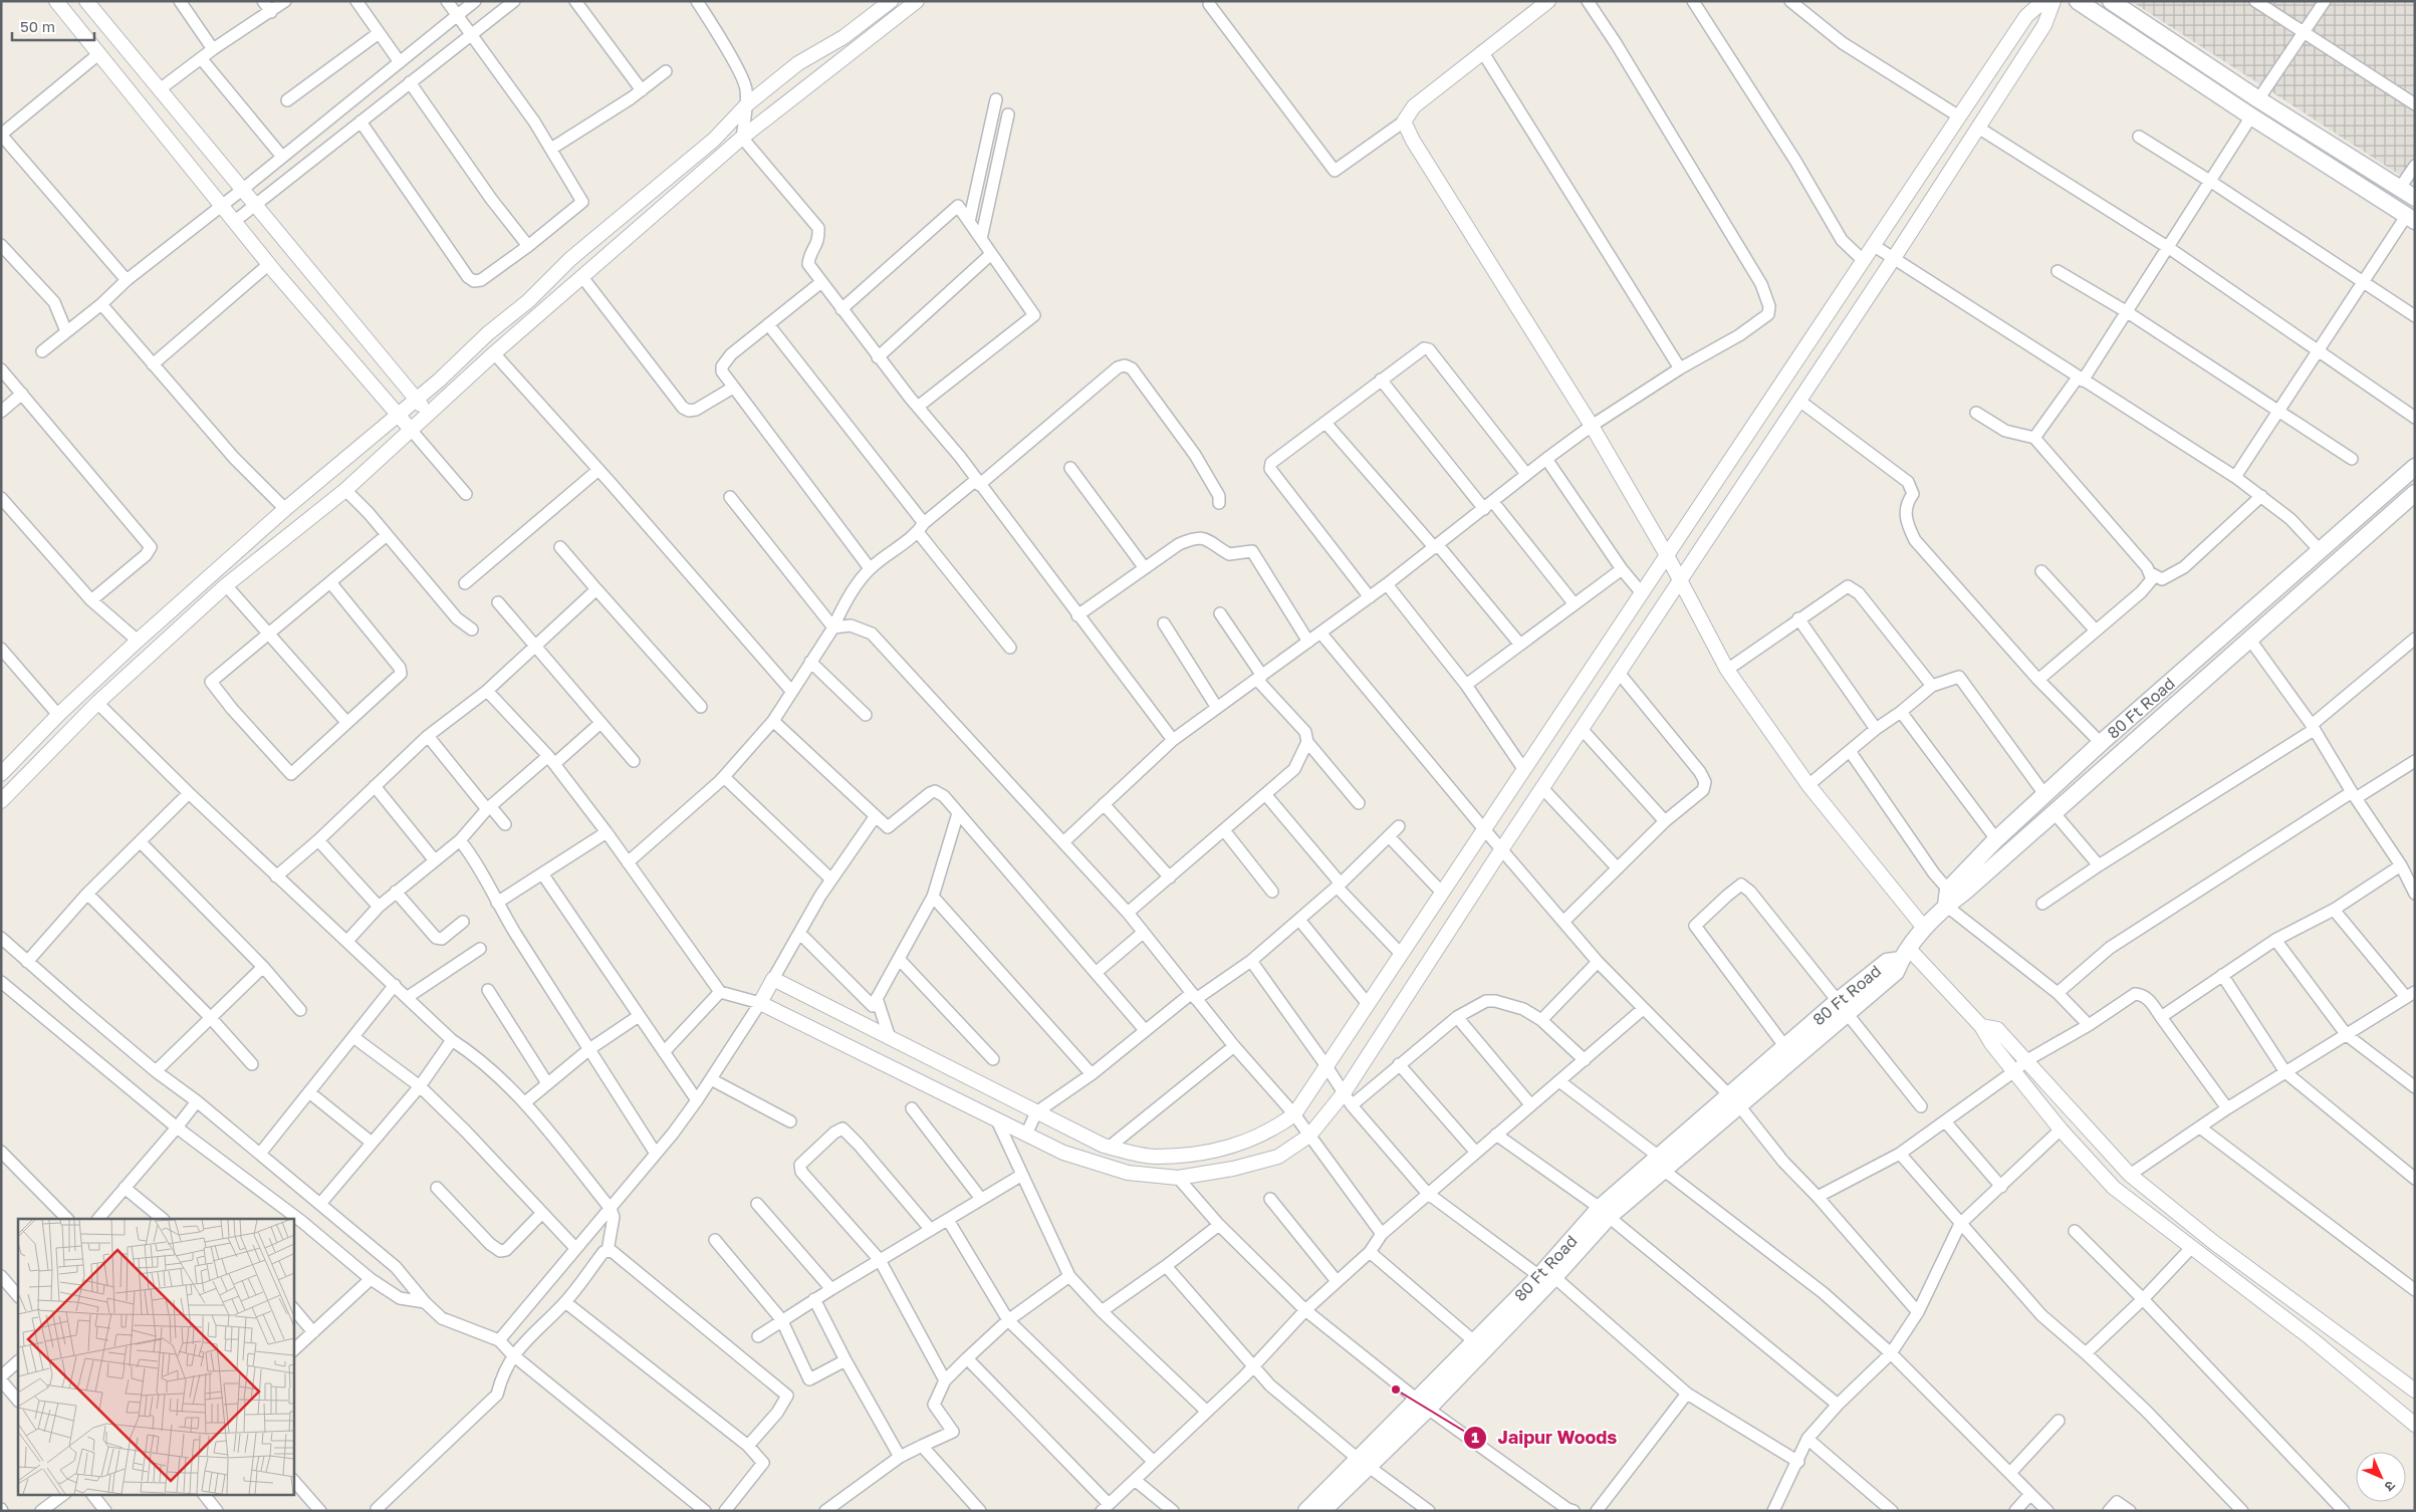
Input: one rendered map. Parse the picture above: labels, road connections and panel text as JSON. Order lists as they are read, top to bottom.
{
  "streets": {
    "main road": ["80 Ft Road"]
  },
  "places": ["Jaipur Woods"],
  "scale_bar": "50 m",
  "north": "bottom right"
}
